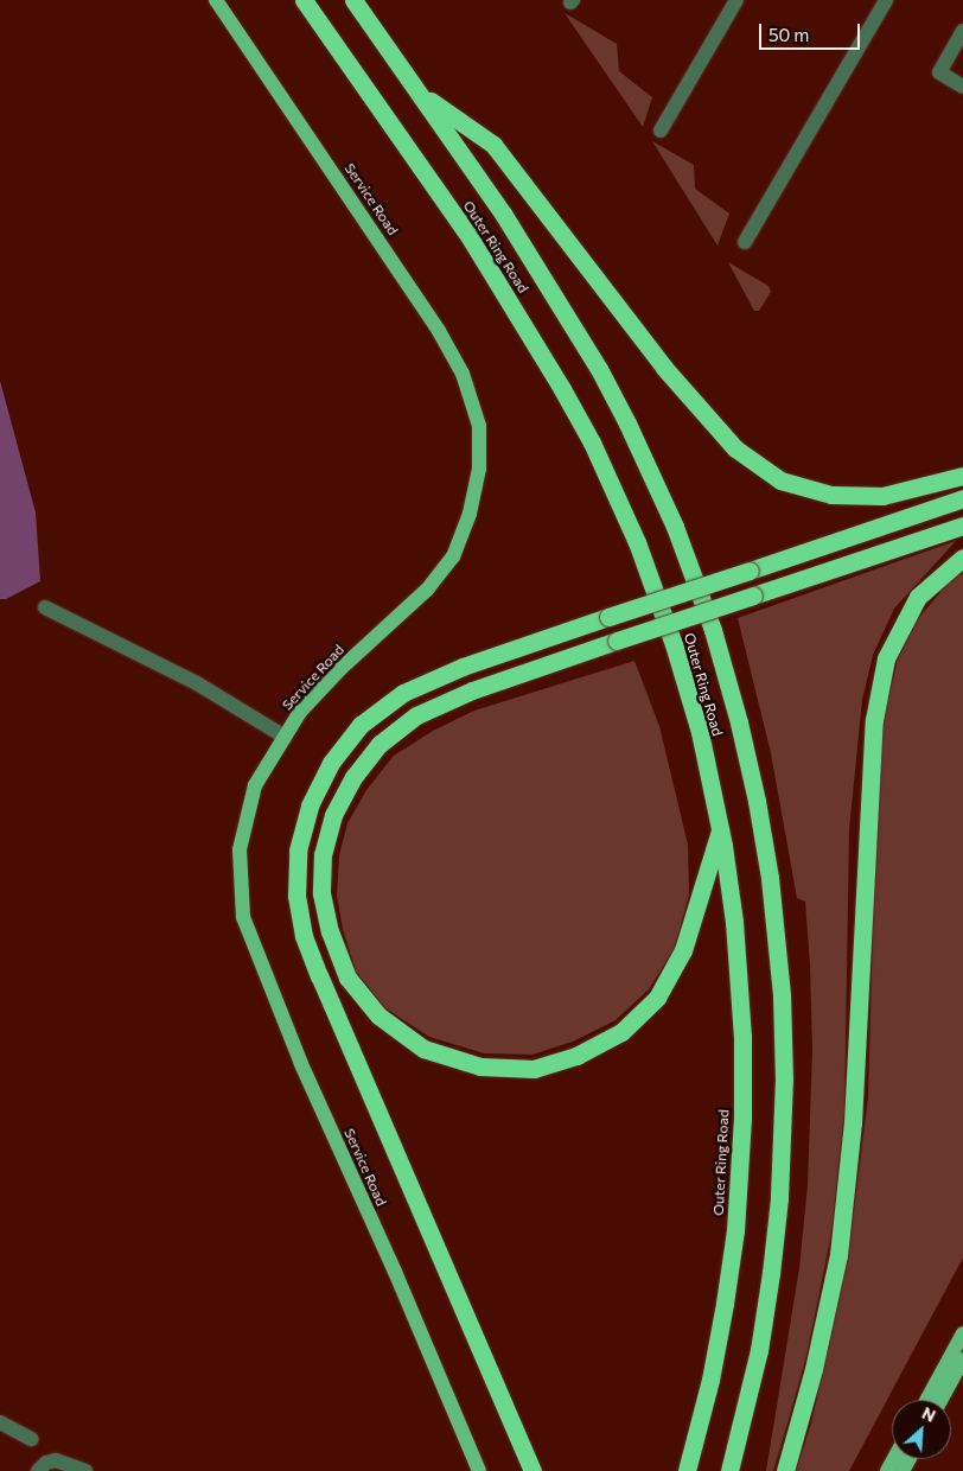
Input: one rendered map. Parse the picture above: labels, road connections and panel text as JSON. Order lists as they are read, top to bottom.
{
  "streets": {
    "highway": ["Outer Ring Road"],
    "main road": ["Service Road"]
  },
  "scale_bar": "50 m",
  "north": "top right"
}
